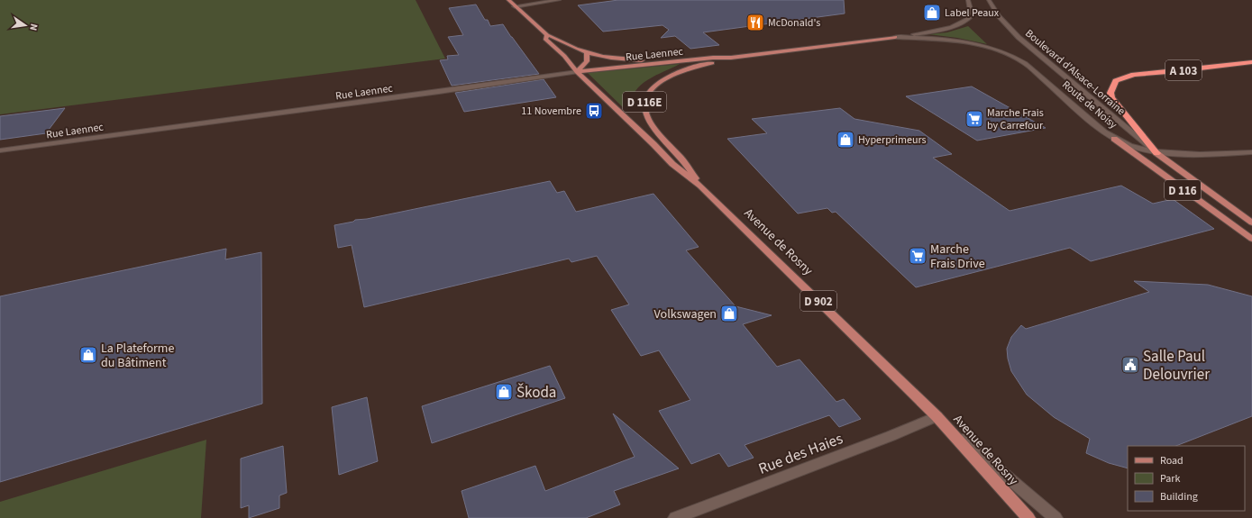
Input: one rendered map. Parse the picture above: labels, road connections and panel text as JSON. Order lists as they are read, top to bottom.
{
  "streets": {
    "highway": ["A 103"],
    "main road": [
      "Rue Laennec",
      "Boulevard d'Alsace-Lorraine",
      "D 116E",
      "Route de Noisy",
      "D 116",
      "Avenue de Rosny",
      "D 902",
      "Rue des Haies"
    ]
  },
  "crossings": [
    ["Rue Laennec", "Route de Noisy"],
    ["Rue Laennec", "Avenue de Rosny"],
    ["Rue Laennec", "D 902"],
    ["A 103", "Boulevard d'Alsace-Lorraine"],
    ["A 103", "D 116"],
    ["Boulevard d'Alsace-Lorraine", "D 116"],
    ["Avenue de Rosny", "D 902"],
    ["Avenue de Rosny", "Rue des Haies"]
  ],
  "places": {
    "shop": [
      "Label Peaux",
      "Hyperprimeurs",
      "Volkswagen",
      "La Plateforme du Bâtiment",
      "Škoda"
    ],
    "restaurant": ["McDonald's"],
    "bus stop": ["11 Novembre"],
    "supermarket": ["Marche Frais by Carrefour", "Marche Frais Drive"],
    "public building": ["Salle Paul Delouvrier"]
  },
  "legend": ["Road", "Park", "Building"],
  "north": "right"
}
